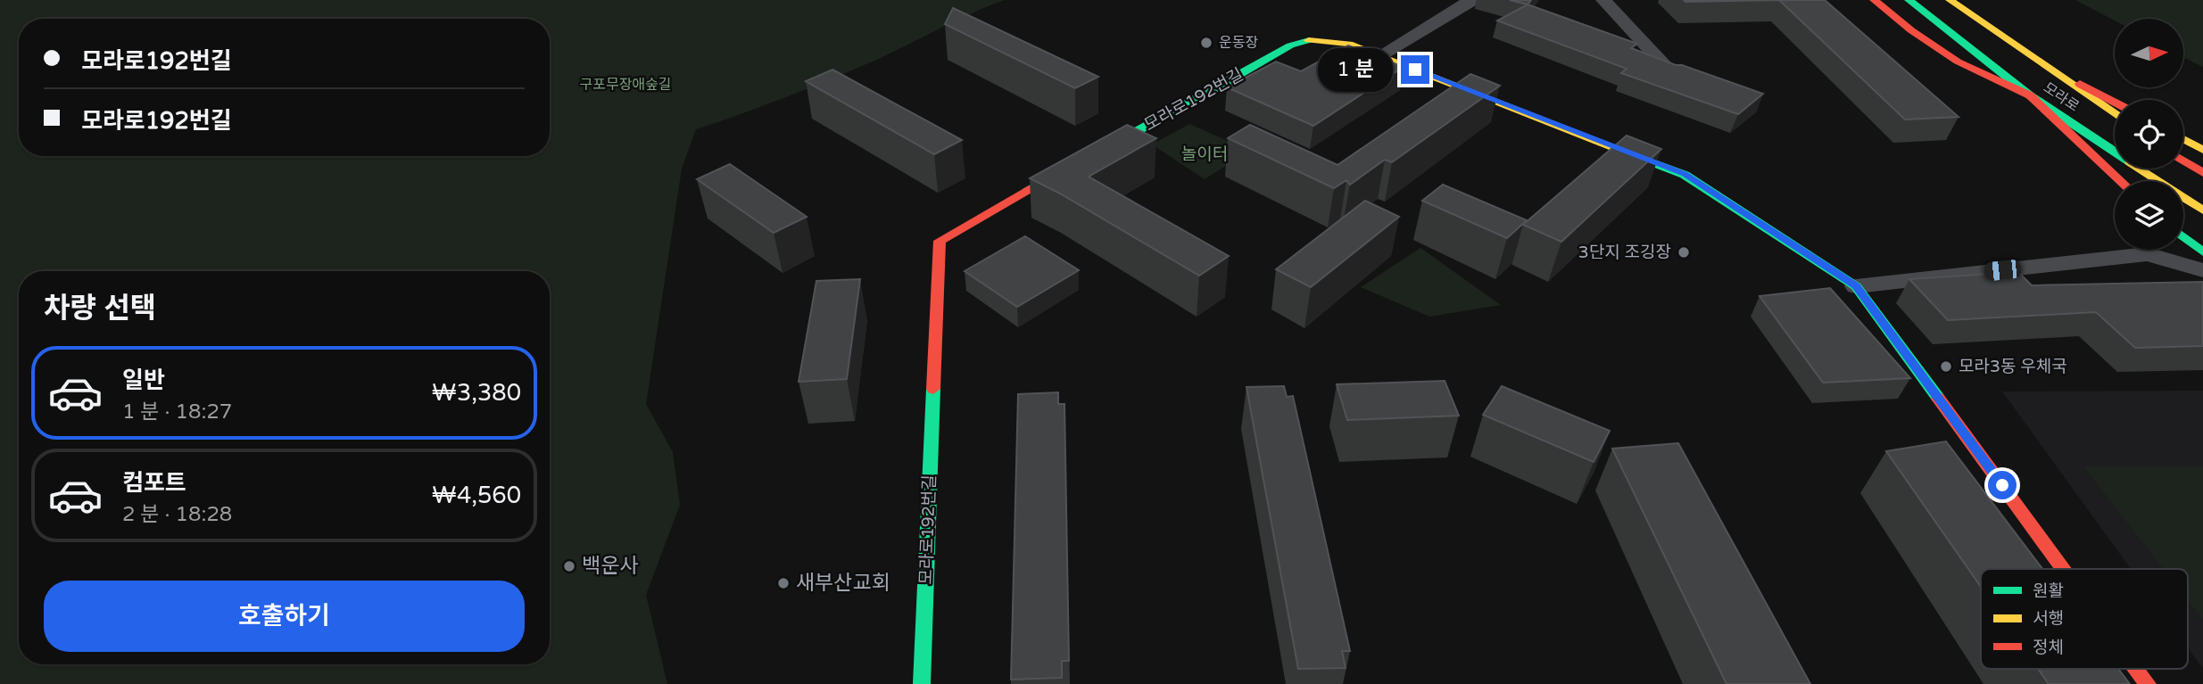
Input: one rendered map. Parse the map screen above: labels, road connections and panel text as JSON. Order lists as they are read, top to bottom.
{
  "streets": {
    "main road": ["모라로", "모라로192번길"]
  },
  "parks": ["구포무장애숲길", "놀이터"],
  "places": [
    "운동장",
    "3단지 조깅장",
    "모라3동 우체국",
    "백운사",
    "새부산교회"
  ],
  "legend": ["원활", "서행", "정체"],
  "north": "right",
  "page": {
    "banner": ["모라로192번길", "모라로192번길"],
    "bubble": "1 분",
    "heading": "차량 선택",
    "list": [
      {
        "name": "일반",
        "note": "1 분 · 18:27",
        "value": "₩3,380"
      },
      {
        "name": "컴포트",
        "note": "2 분 · 18:28",
        "value": "₩4,560"
      }
    ],
    "buttons": "호출하기"
  }
}
